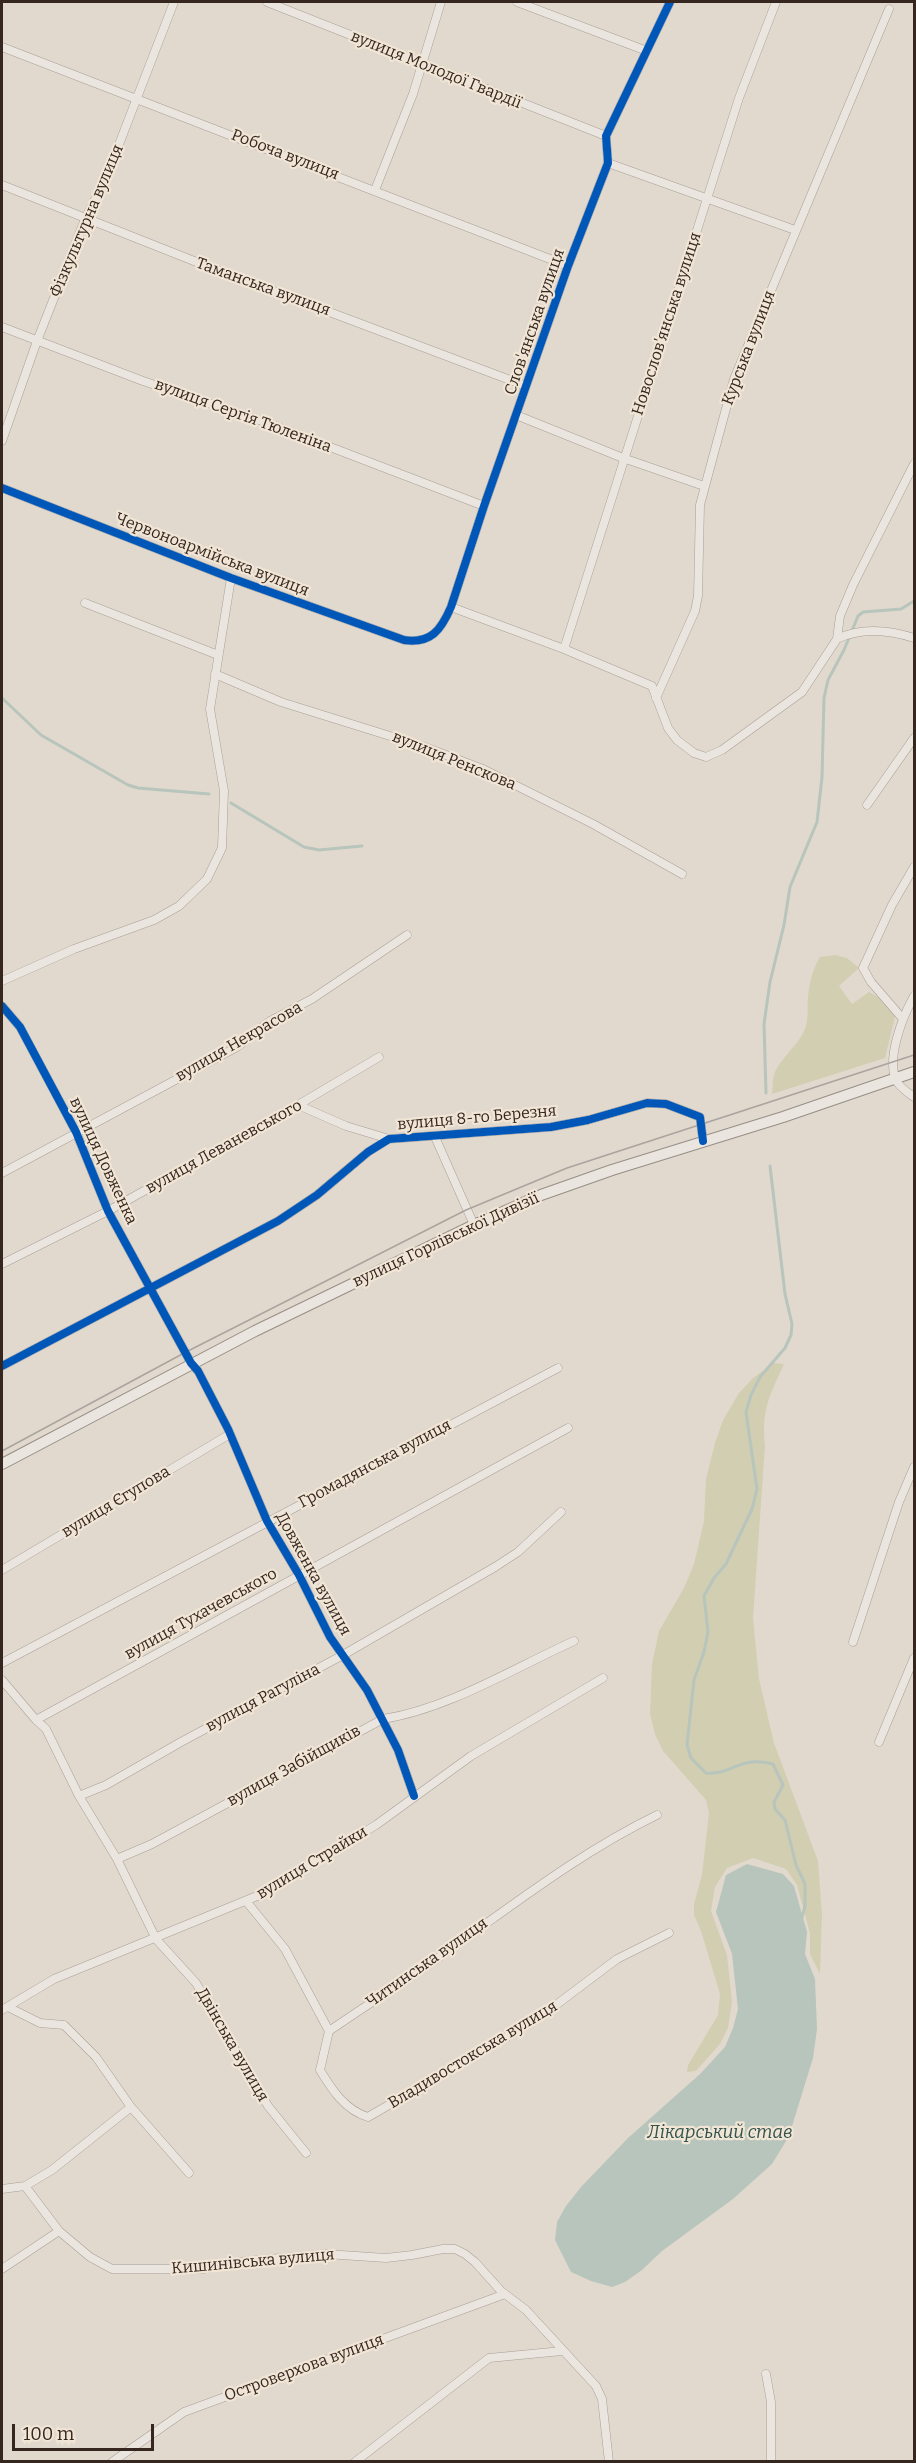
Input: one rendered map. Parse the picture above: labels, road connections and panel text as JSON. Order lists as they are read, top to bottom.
{
  "streets": {
    "main road": ["вулиця Горлівської Дивізії"],
    "street": [
      "вулиця Молодої Гвардії",
      "Робоча вулиця",
      "Фізкультурна вулиця",
      "Таманська вулиця",
      "Слов'янська вулиця",
      "Новослов'янська вулиця",
      "Курська вулиця",
      "вулиця Сергія Тюленіна",
      "Червоноармійська вулиця",
      "вулиця Ренскова",
      "вулиця Некрасова",
      "вулиця 8-го Березня",
      "вулиця Леваневського",
      "вулиця Довженка",
      "Громадянська вулиця",
      "вулиця Єгупова",
      "Довженка вулиця",
      "вулиця Тухачевського",
      "вулиця Рагуліна",
      "вулиця Забійщиків",
      "вулиця Страйки",
      "Читинська вулиця",
      "Двінська вулиця",
      "Владивостокська вулиця",
      "Кишинівська вулиця",
      "Островерхова вулиця"
    ]
  },
  "crossings": [
    ["вулиця Молодої Гвардії", "Слов'янська вулиця"],
    ["Робоча вулиця", "Фізкультурна вулиця"],
    ["Робоча вулиця", "Слов'янська вулиця"],
    ["Фізкультурна вулиця", "Таманська вулиця"],
    ["Фізкультурна вулиця", "вулиця Сергія Тюленіна"],
    ["Таманська вулиця", "Слов'янська вулиця"],
    ["Слов'янська вулиця", "вулиця Сергія Тюленіна"],
    ["Слов'янська вулиця", "Червоноармійська вулиця"],
    ["вулиця Некрасова", "вулиця Довженка"],
    ["вулиця 8-го Березня", "вулиця Довженка"],
    ["вулиця 8-го Березня", "вулиця Горлівської Дивізії"],
    ["вулиця Леваневського", "вулиця Довженка"],
    ["вулиця Довженка", "вулиця Горлівської Дивізії"],
    ["вулиця Довженка", "Довженка вулиця"],
    ["вулиця Горлівської Дивізії", "Довженка вулиця"],
    ["Громадянська вулиця", "Довженка вулиця"],
    ["вулиця Єгупова", "Довженка вулиця"],
    ["Довженка вулиця", "вулиця Тухачевського"],
    ["Довженка вулиця", "вулиця Рагуліна"],
    ["Довженка вулиця", "вулиця Забійщиків"],
    ["Довженка вулиця", "вулиця Страйки"],
    ["вулиця Тухачевського", "Двінська вулиця"],
    ["вулиця Рагуліна", "Двінська вулиця"],
    ["вулиця Забійщиків", "Двінська вулиця"],
    ["вулиця Страйки", "Двінська вулиця"],
    ["Читинська вулиця", "Владивостокська вулиця"],
    ["Кишинівська вулиця", "Островерхова вулиця"]
  ],
  "water": ["Лікарський став"],
  "scale_bar": "100 m"
}
